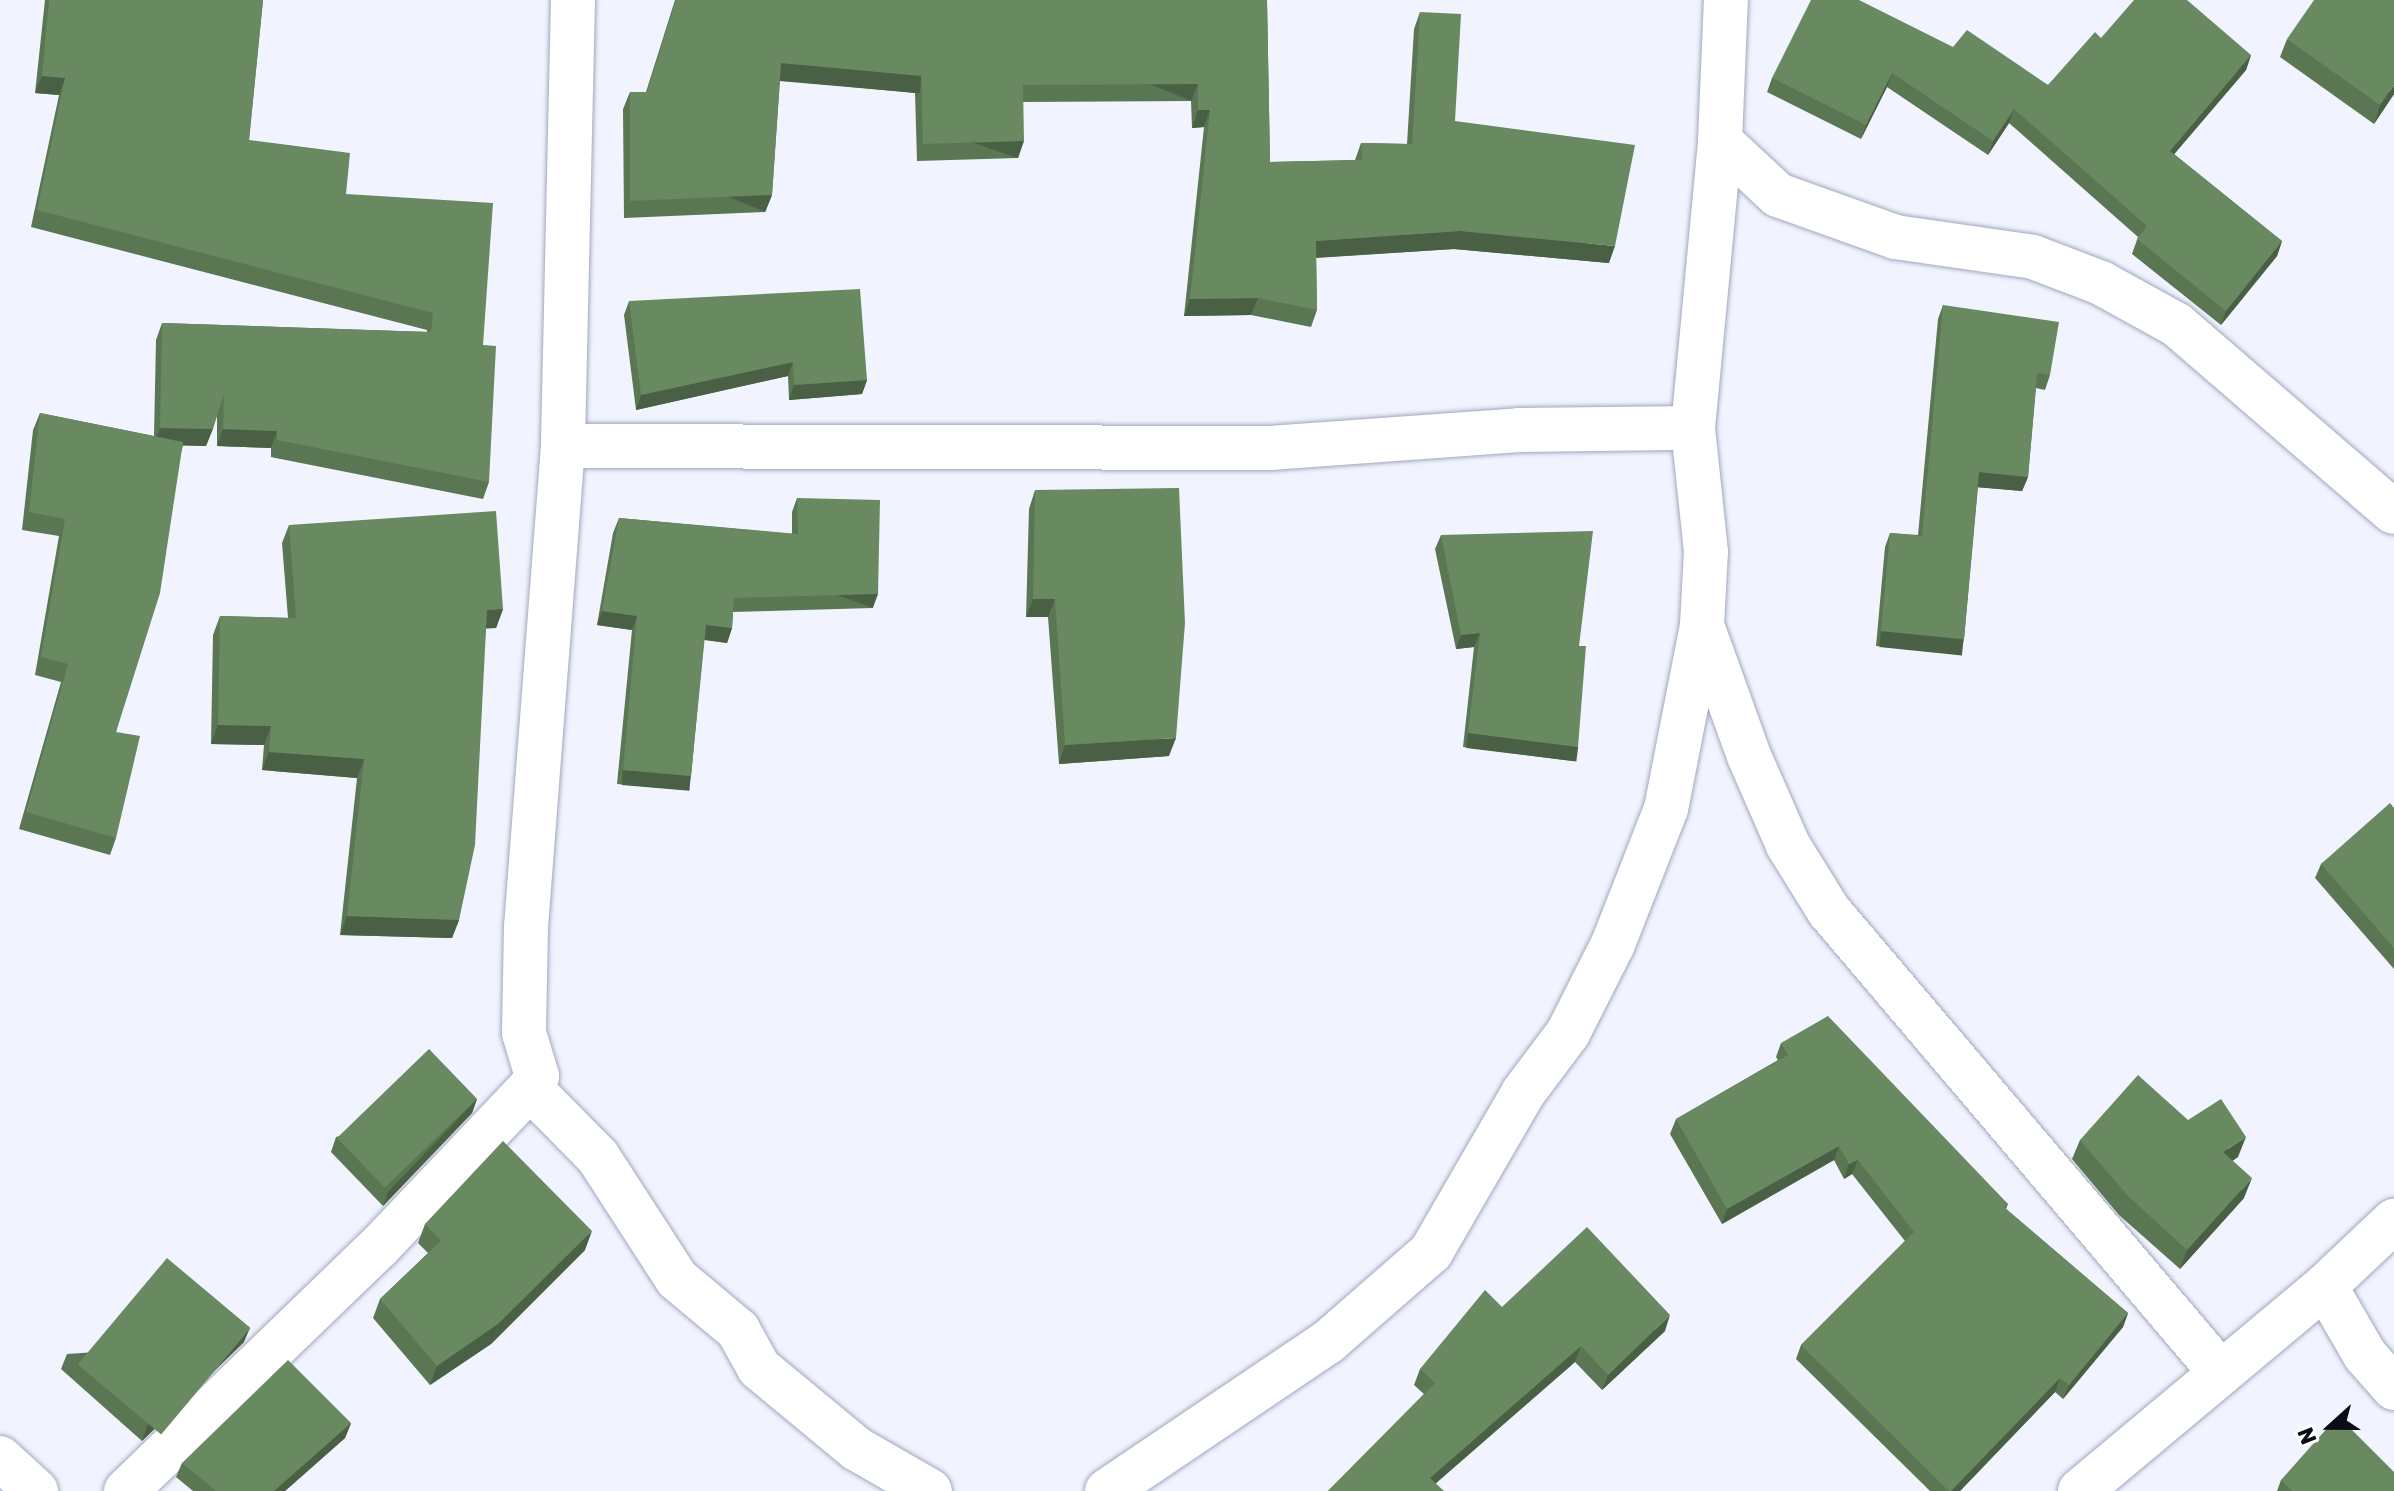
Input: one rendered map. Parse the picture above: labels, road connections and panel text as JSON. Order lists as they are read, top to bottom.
{
  "north": "left"
}
